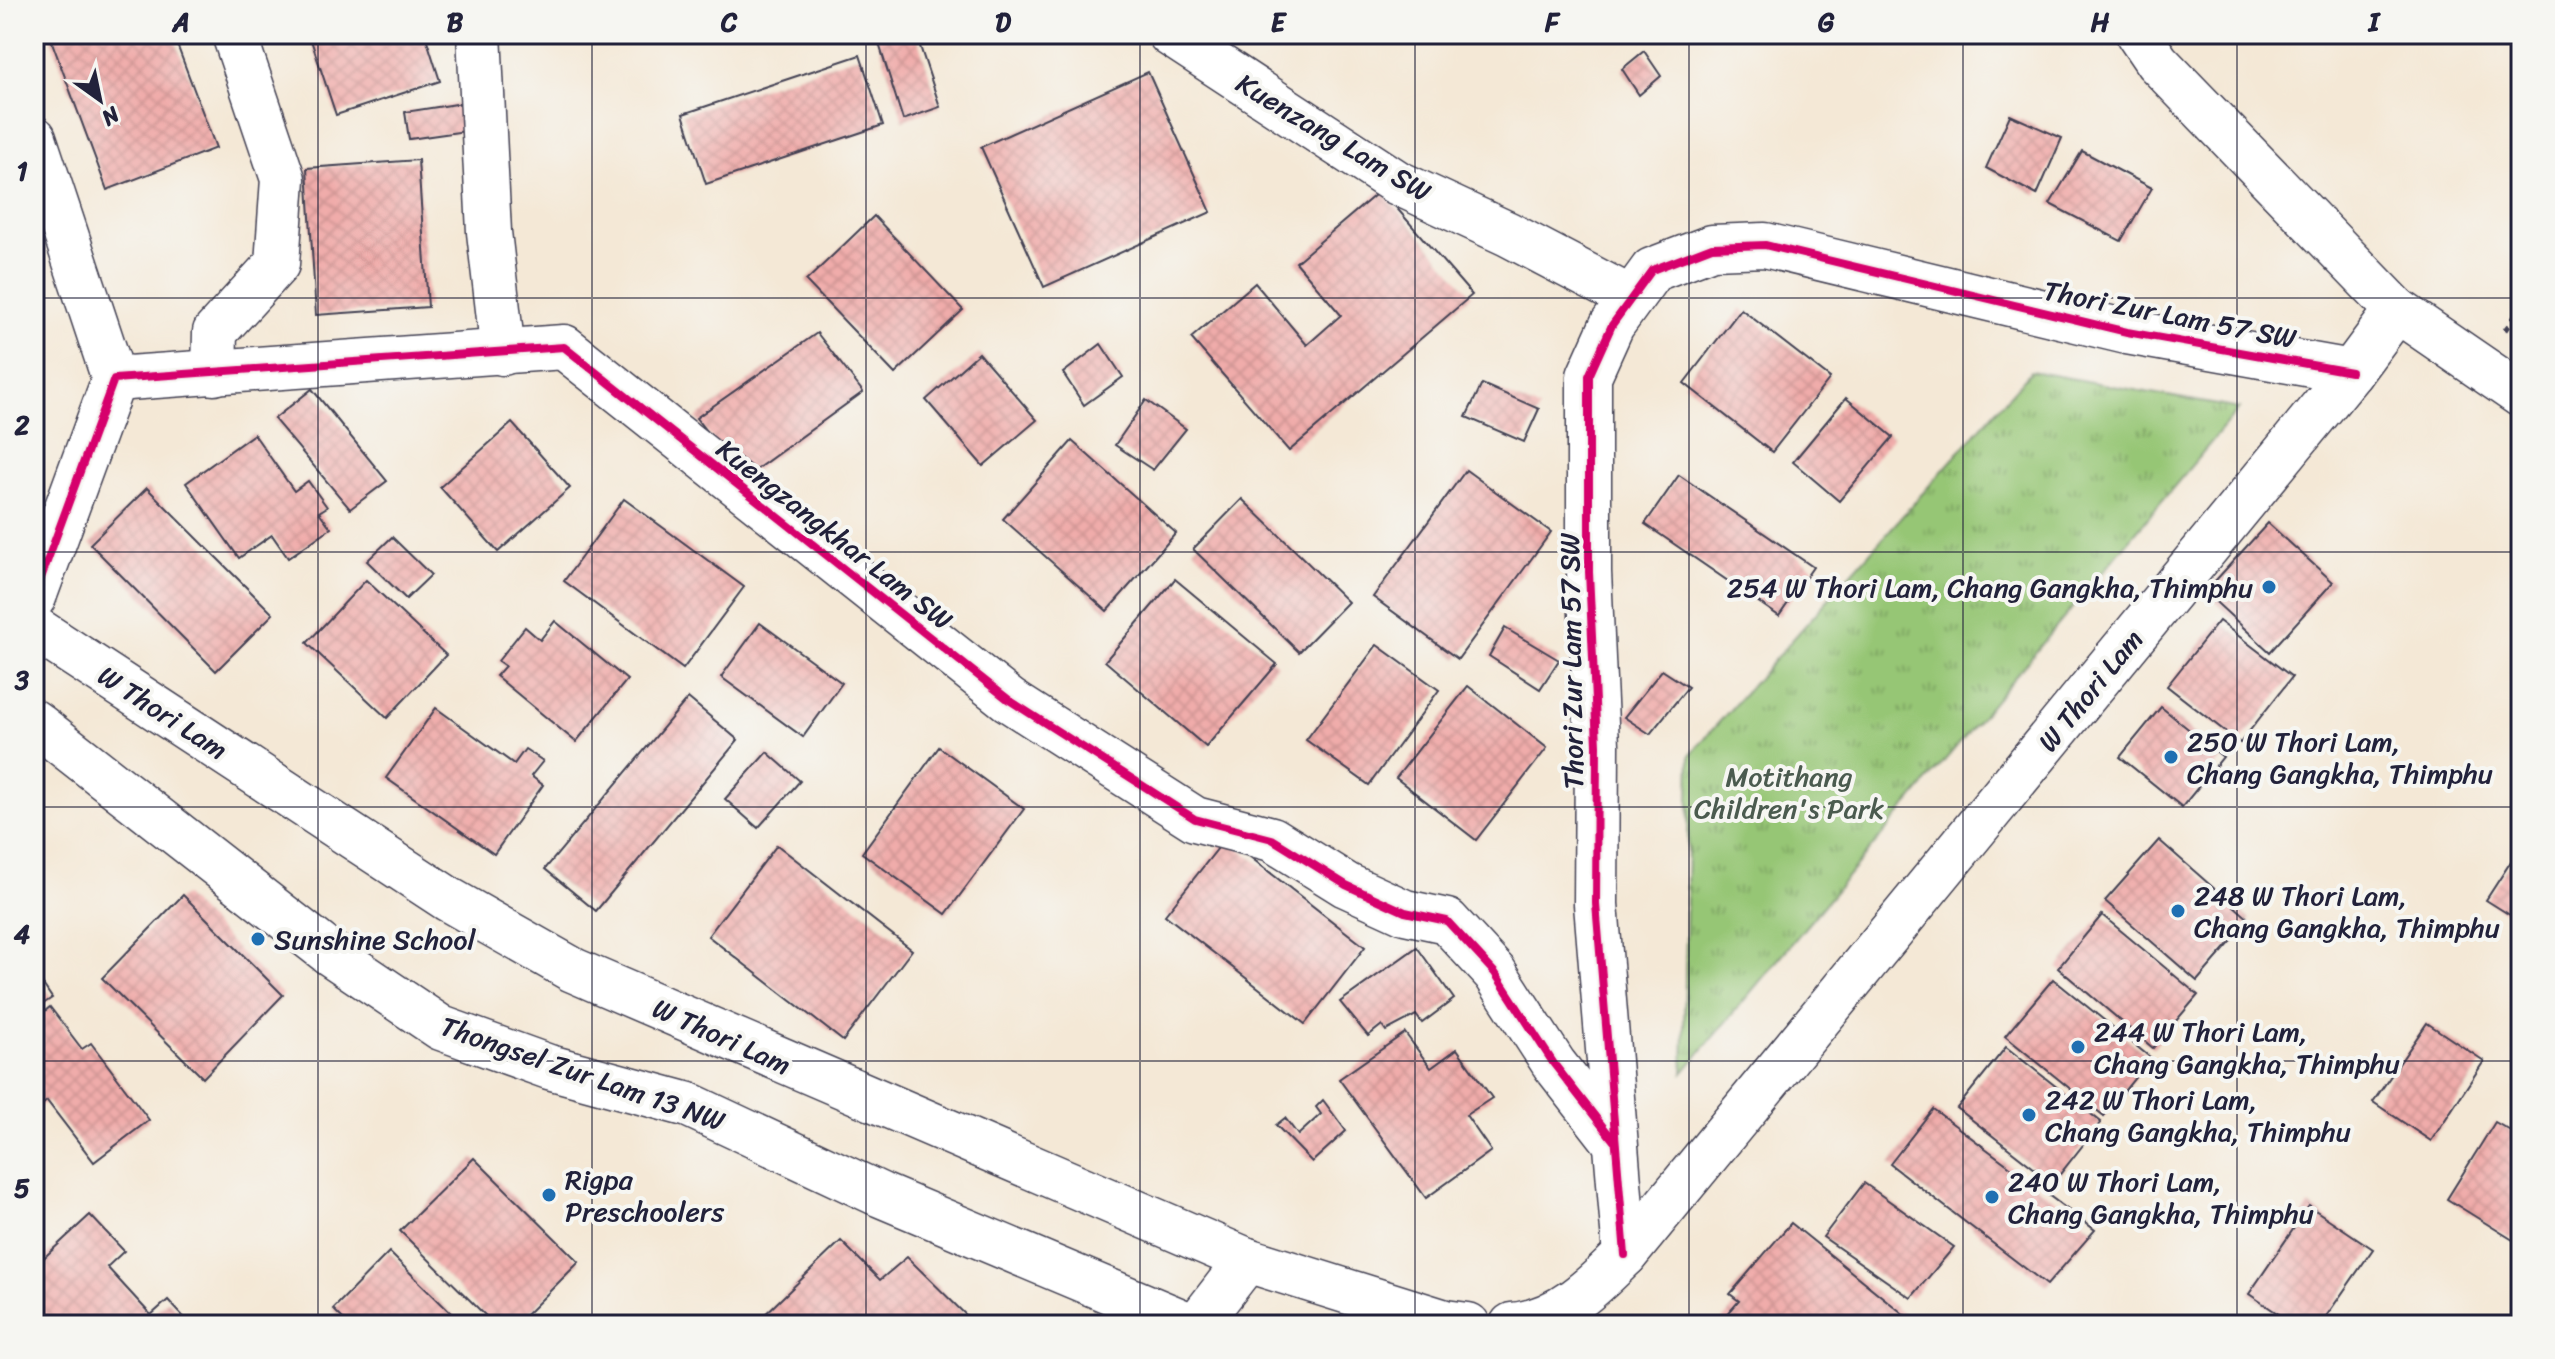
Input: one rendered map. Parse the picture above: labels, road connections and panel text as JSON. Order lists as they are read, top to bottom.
{
  "streets": {
    "street": [
      "Kuenzang Lam SW",
      "Thori Zur Lam 57 SW",
      "Kuengzangkhar Lam SW",
      "W Thori Lam",
      "Thongsel Zur Lam 13 NW"
    ]
  },
  "crossings": [
    ["Kuenzang Lam SW", "Thori Zur Lam 57 SW"],
    ["Thori Zur Lam 57 SW", "Kuengzangkhar Lam SW"],
    ["Thori Zur Lam 57 SW", "W Thori Lam"]
  ],
  "parks": ["Motithang Children's Park"],
  "places": [
    "254 W Thori Lam, Chang Gangkha, Thimphu",
    "250 W Thori Lam, Chang Gangkha, Thimphu",
    "248 W Thori Lam, Chang Gangkha, Thimphu",
    "Sunshine School",
    "244 W Thori Lam, Chang Gangkha, Thimphu",
    "242 W Thori Lam, Chang Gangkha, Thimphu",
    "Rigpa Preschoolers",
    "240 W Thori Lam, Chang Gangkha, Thimphu"
  ],
  "north": "bottom right",
  "grid": {
    "columns": [
      "A",
      "B",
      "C",
      "D",
      "E",
      "F",
      "G",
      "H",
      "I"
    ],
    "rows": [
      "1",
      "2",
      "3",
      "4",
      "5"
    ]
  }
}
